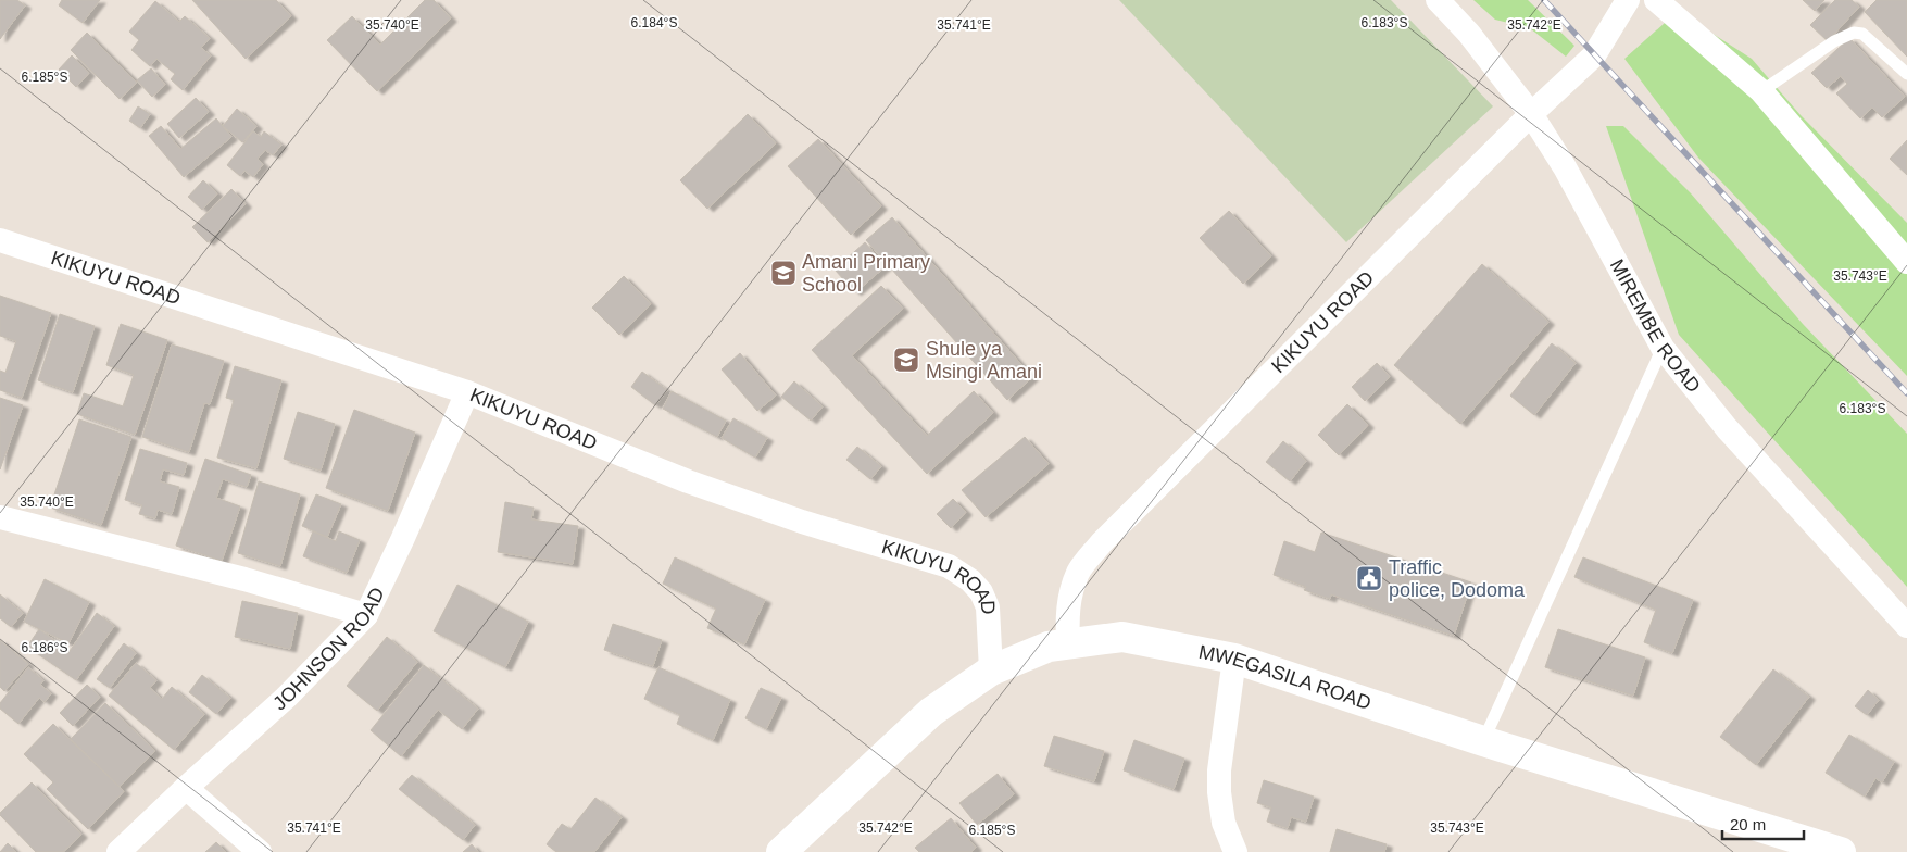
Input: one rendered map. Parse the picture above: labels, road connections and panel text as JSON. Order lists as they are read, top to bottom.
{
  "streets": {
    "street": [
      "KIKUYU ROAD",
      "MIREMBE ROAD",
      "JOHNSON ROAD",
      "MWEGASILA ROAD"
    ]
  },
  "crossings": [
    ["KIKUYU ROAD", "MIREMBE ROAD"],
    ["KIKUYU ROAD", "JOHNSON ROAD"],
    ["KIKUYU ROAD", "MWEGASILA ROAD"]
  ],
  "places": {
    "school or university": ["Amani Primary School", "Shule ya Msingi Amani"],
    "public building": ["Traffic police, Dodoma"]
  },
  "scale_bar": "20 m",
  "coordinates": [
    "6.184°S",
    "6.183°S",
    "35.740°E",
    "35.741°E",
    "35.742°E",
    "6.185°S",
    "35.743°E",
    "6.186°S"
  ]
}
